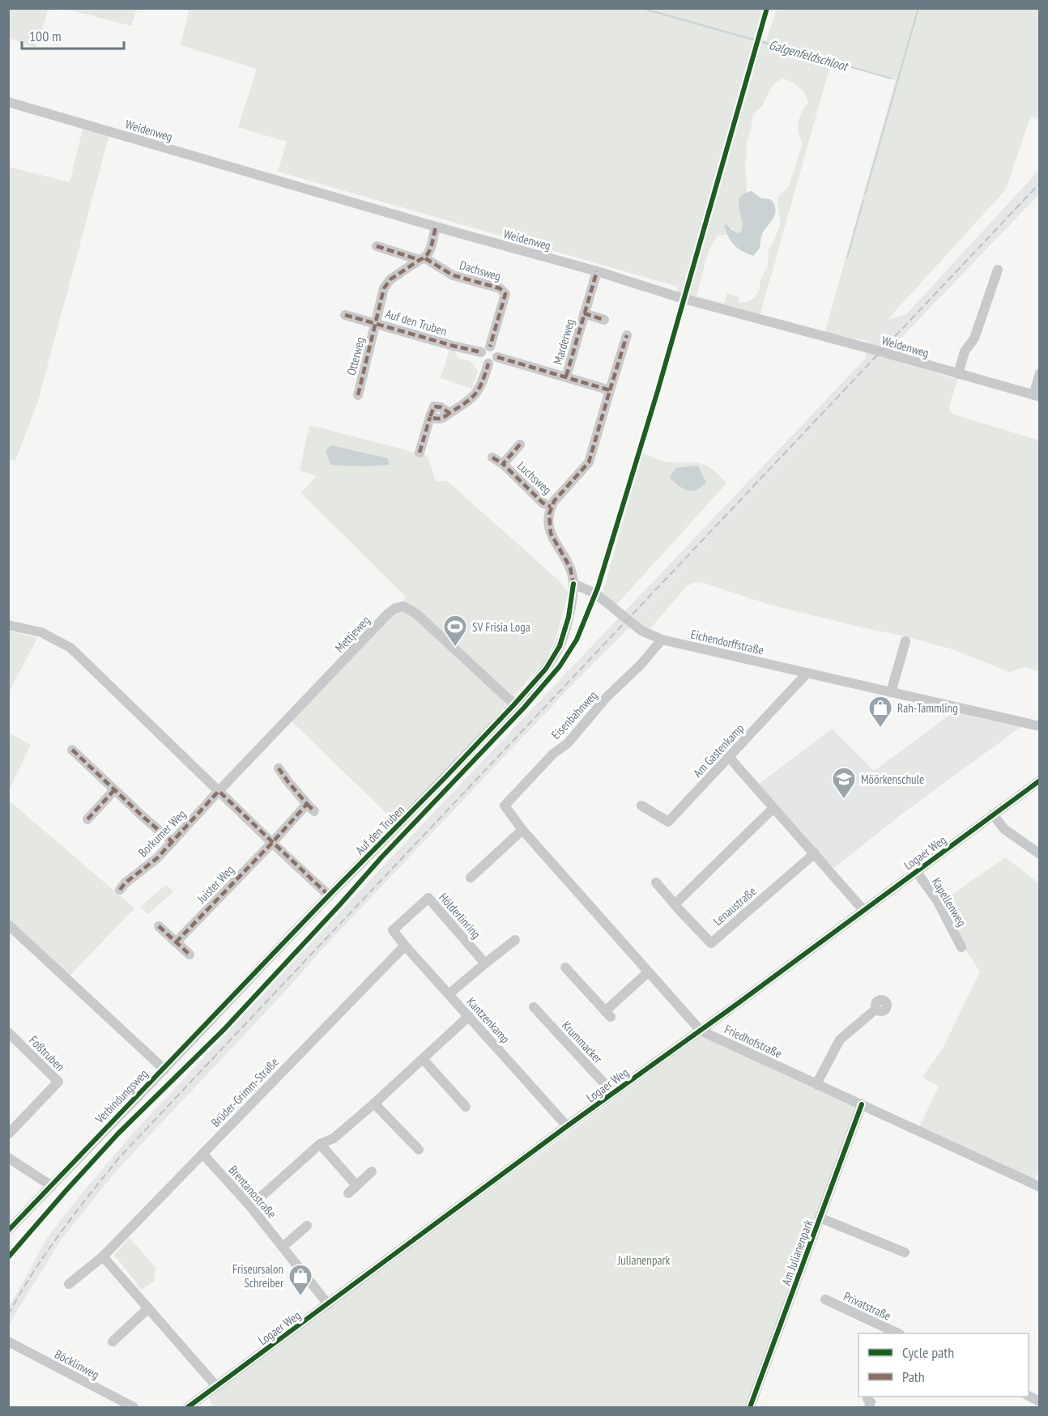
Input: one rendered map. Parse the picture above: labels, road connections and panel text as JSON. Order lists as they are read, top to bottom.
{
  "streets": {
    "street": [
      "Weidenweg",
      "Dachsweg",
      "Auf den Truben",
      "Marderweg",
      "Otterweg",
      "Luchsweg",
      "Mettjeweg",
      "Eichendorffstraße",
      "Eisenbahnweg",
      "Am Gastenkamp",
      "Borkumer Weg",
      "Logaer Weg",
      "Juister Weg",
      "Kapellenweg",
      "Lenaustraße",
      "Hölderlinring",
      "Kantzenkamp",
      "Friedhofstraße",
      "Krummacker",
      "Foßtruben",
      "Brüder-Grimm-Straße",
      "Verbindungsweg",
      "Brentanostraße",
      "Am Julianenpark",
      "Privatstraße",
      "Böcklinweg"
    ]
  },
  "crossings": [
    ["Weidenweg", "Marderweg"],
    ["Dachsweg", "Auf den Truben"],
    ["Dachsweg", "Otterweg"],
    ["Auf den Truben", "Otterweg"],
    ["Auf den Truben", "Luchsweg"],
    ["Auf den Truben", "Mettjeweg"],
    ["Auf den Truben", "Eichendorffstraße"],
    ["Auf den Truben", "Verbindungsweg"],
    ["Mettjeweg", "Borkumer Weg"],
    ["Eichendorffstraße", "Eisenbahnweg"],
    ["Eichendorffstraße", "Am Gastenkamp"],
    ["Eisenbahnweg", "Friedhofstraße"],
    ["Logaer Weg", "Kapellenweg"],
    ["Logaer Weg", "Kantzenkamp"],
    ["Logaer Weg", "Friedhofstraße"],
    ["Logaer Weg", "Krummacker"],
    ["Logaer Weg", "Brentanostraße"],
    ["Hölderlinring", "Kantzenkamp"],
    ["Kantzenkamp", "Brüder-Grimm-Straße"],
    ["Friedhofstraße", "Am Julianenpark"],
    ["Brüder-Grimm-Straße", "Brentanostraße"]
  ],
  "water": ["Galgenfeldschloot"],
  "parks": ["Julianenpark"],
  "places": {
    "sports": ["SV Frisia Loga"],
    "shop": ["Rah-Tammling", "Friseursalon Schreiber"],
    "school or university": ["Möörkenschule"]
  },
  "legend": ["Cycle path", "Path"],
  "scale_bar": "100 m"
}
